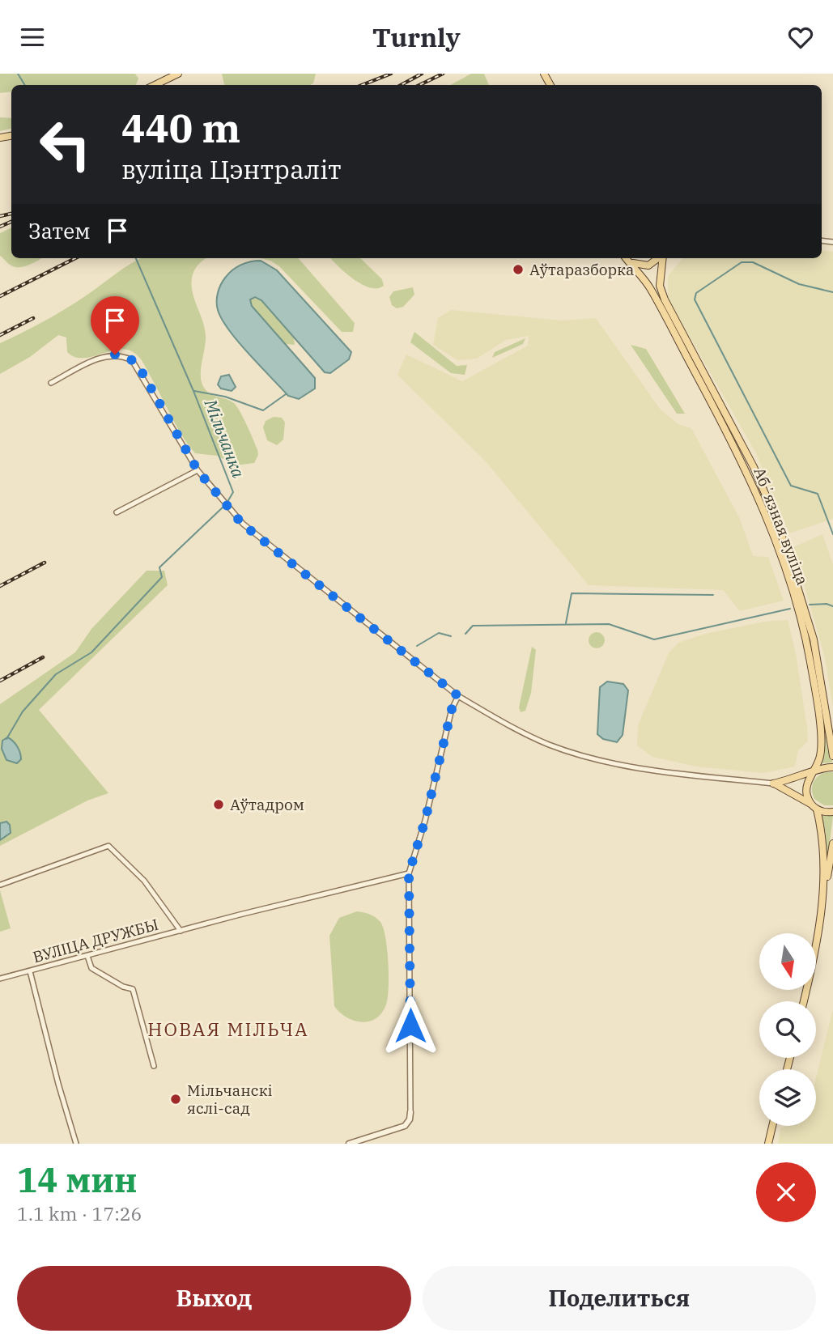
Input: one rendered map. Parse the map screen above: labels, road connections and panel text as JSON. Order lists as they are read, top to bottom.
{
  "streets": {
    "main road": ["Абʼязная вуліца"],
    "street": ["ВУЛІЦА ДРУЖБЫ"]
  },
  "districts": ["НОВАЯ МІЛЬЧА"],
  "water": ["Мільчанка"],
  "places": ["Аўтаразборка", "Аўтадром", "Мільчанскі яслі-сад"],
  "north": "bottom",
  "page": {
    "header": "Turnly",
    "turn": ["440 m", "вуліца Цэнтраліт"],
    "then": "Затем",
    "heading": ["14 мин", "1.1 km · 17:26"],
    "buttons": ["Выход", "Поделиться"]
  }
}
